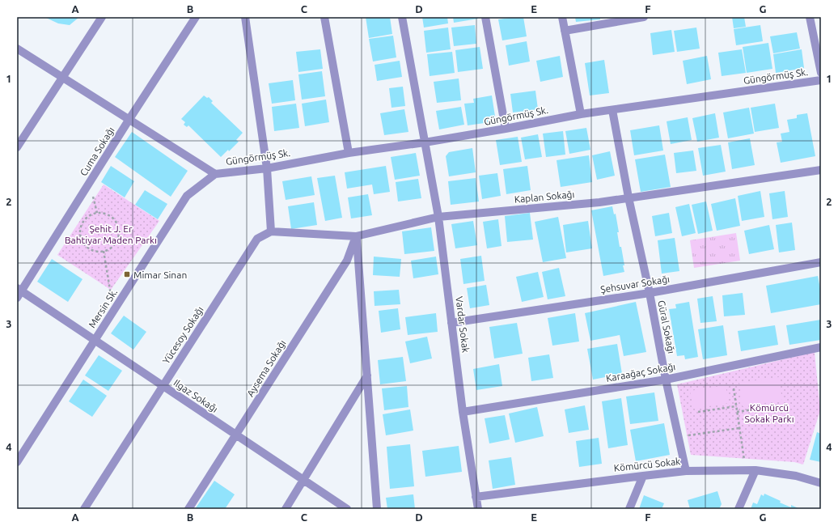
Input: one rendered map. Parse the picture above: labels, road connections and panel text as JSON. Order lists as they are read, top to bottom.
{
  "streets": {
    "street": [
      "Güngörmüş Sk.",
      "Cuma Sokağı",
      "Kaplan Sokağı",
      "Şehsuvar Sokağı",
      "Mersin Sk.",
      "Vardar Sokak",
      "Güral Sokağı",
      "Yücesoy Sokağı",
      "Aysema Sokağı",
      "Karaağaç Sokağı",
      "Ilgaz Sokağı",
      "Kömürcü Sokak"
    ]
  },
  "crossings": [
    ["Güngörmüş Sk.", "Mersin Sk."],
    ["Güngörmüş Sk.", "Vardar Sokak"],
    ["Güngörmüş Sk.", "Güral Sokağı"],
    ["Cuma Sokağı", "Ilgaz Sokağı"],
    ["Kaplan Sokağı", "Vardar Sokak"],
    ["Kaplan Sokağı", "Güral Sokağı"],
    ["Kaplan Sokağı", "Yücesoy Sokağı"],
    ["Kaplan Sokağı", "Aysema Sokağı"],
    ["Şehsuvar Sokağı", "Vardar Sokak"],
    ["Şehsuvar Sokağı", "Güral Sokağı"],
    ["Mersin Sk.", "Ilgaz Sokağı"],
    ["Vardar Sokak", "Karaağaç Sokağı"],
    ["Vardar Sokak", "Kömürcü Sokak"],
    ["Güral Sokağı", "Karaağaç Sokağı"],
    ["Güral Sokağı", "Kömürcü Sokak"],
    ["Yücesoy Sokağı", "Ilgaz Sokağı"],
    ["Aysema Sokağı", "Ilgaz Sokağı"]
  ],
  "parks": ["Şehit J. Er Bahtiyar Maden Parkı", "Kömürcü Sokak Parkı"],
  "places": {
    "transit": ["Mimar Sinan"]
  },
  "grid": {
    "columns": [
      "A",
      "B",
      "C",
      "D",
      "E",
      "F",
      "G"
    ],
    "rows": [
      "1",
      "2",
      "3",
      "4"
    ]
  }
}
